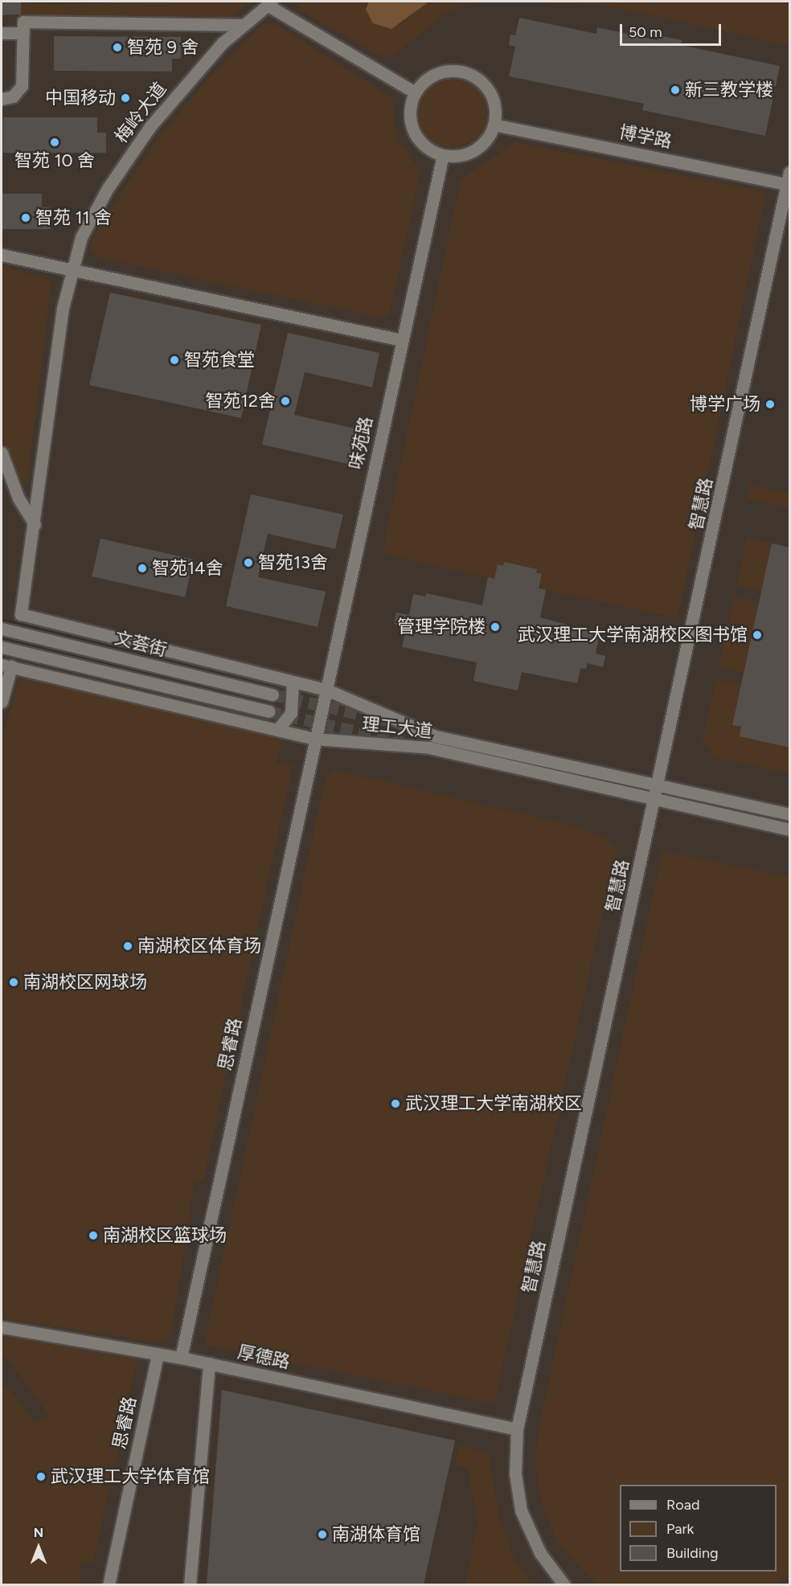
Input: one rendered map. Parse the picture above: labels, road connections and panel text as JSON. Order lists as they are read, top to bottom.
{
  "streets": {
    "street": [
      "梅岭大道",
      "博学路",
      "味苑路",
      "智慧路",
      "文荟街",
      "理工大道",
      "思睿路",
      "厚德路"
    ]
  },
  "crossings": [
    ["梅岭大道", "理工大道"],
    ["博学路", "味苑路"],
    ["博学路", "智慧路"],
    ["味苑路", "理工大道"],
    ["味苑路", "思睿路"],
    ["智慧路", "理工大道"],
    ["智慧路", "厚德路"],
    ["理工大道", "思睿路"],
    ["思睿路", "厚德路"]
  ],
  "places": [
    "智苑 9 舍",
    "新三教学楼",
    "中国移动",
    "智苑 10 舍",
    "智苑 11 舍",
    "智苑食堂",
    "智苑12舍",
    "博学广场",
    "智苑13舍",
    "智苑14舍",
    "管理学院楼",
    "武汉理工大学南湖校区图书馆",
    "南湖校区体育场",
    "南湖校区网球场",
    "武汉理工大学南湖校区",
    "南湖校区篮球场",
    "武汉理工大学体育馆",
    "南湖体育馆"
  ],
  "legend": ["Road", "Park", "Building"],
  "scale_bar": "50 m",
  "north": "top"
}
